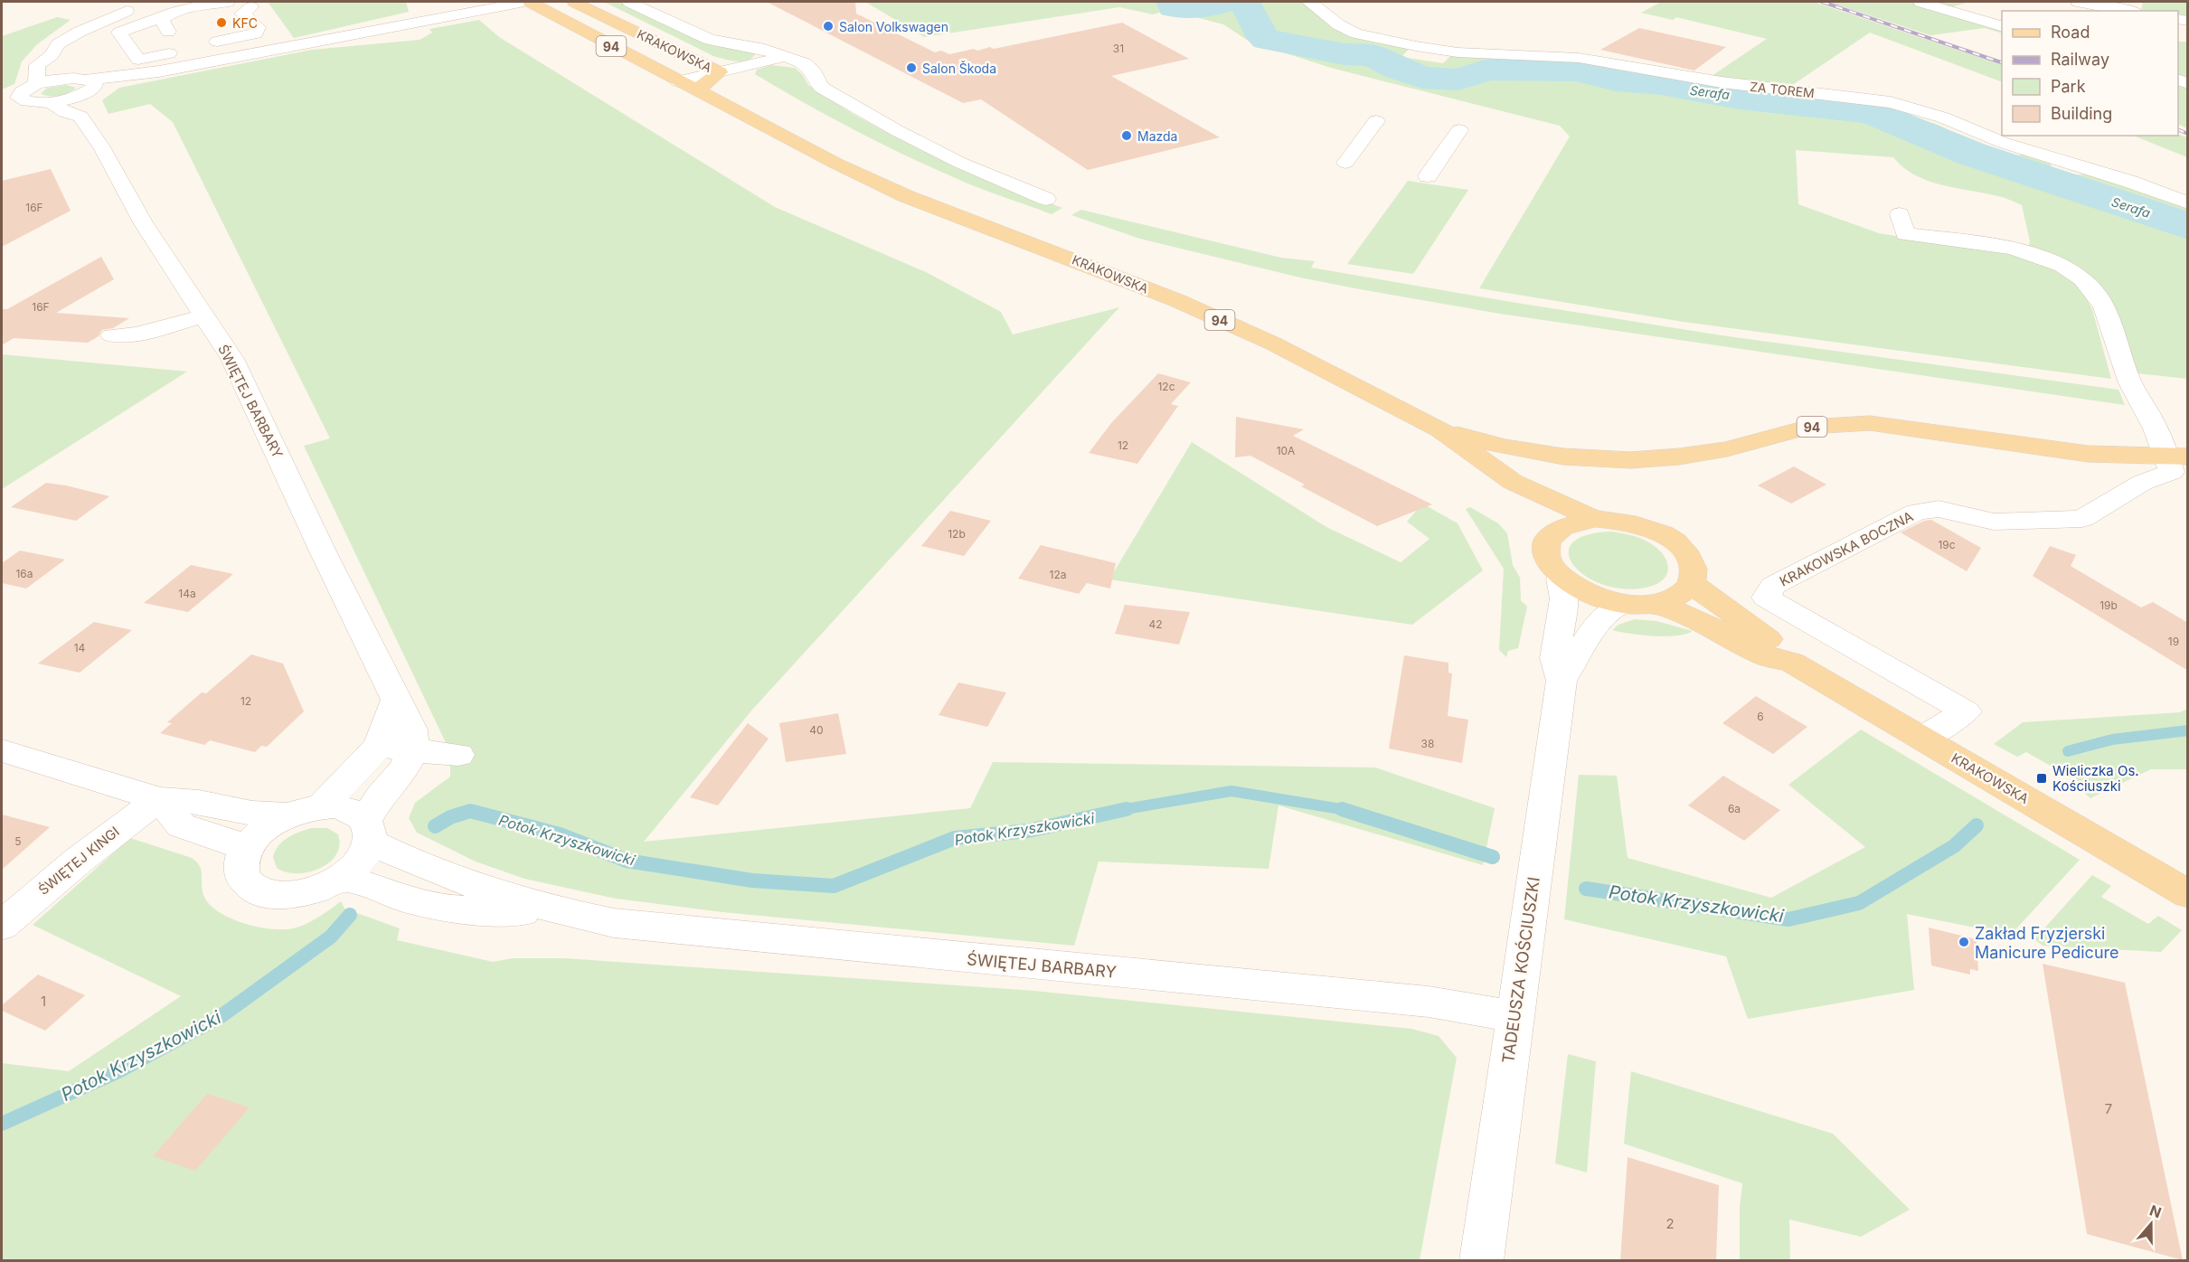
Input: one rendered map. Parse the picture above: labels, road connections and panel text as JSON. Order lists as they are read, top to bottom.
{
  "streets": {
    "main road": ["94", "KRAKOWSKA"],
    "street": [
      "ZA TOREM",
      "ŚWIĘTEJ BARBARY",
      "KRAKOWSKA BOCZNA",
      "ŚWIĘTEJ KINGI",
      "TADEUSZA KOŚCIUSZKI"
    ]
  },
  "crossings": [
    ["94", "KRAKOWSKA"],
    ["94", "KRAKOWSKA BOCZNA"],
    ["KRAKOWSKA", "KRAKOWSKA BOCZNA"],
    ["ŚWIĘTEJ BARBARY", "TADEUSZA KOŚCIUSZKI"]
  ],
  "water": ["Serafa", "Potok Krzyszkowicki"],
  "places": {
    "other": [
      "KFC",
      "Salon Volkswagen",
      "Salon Škoda",
      "Mazda",
      "Zakład Fryzjerski Manicure Pedicure"
    ],
    "transit": ["Wieliczka Os. Kościuszki"]
  },
  "house_numbers": [
    "31",
    "16F",
    "16F",
    "12c",
    "12",
    "10A",
    "12b",
    "19c",
    "16a",
    "12a",
    "14a",
    "19b",
    "42",
    "19",
    "14",
    "12",
    "6",
    "40",
    "38",
    "6a",
    "5",
    "1",
    "7",
    "2"
  ],
  "legend": [
    "Road",
    "Railway",
    "Park",
    "Building"
  ],
  "north": "top"
}
